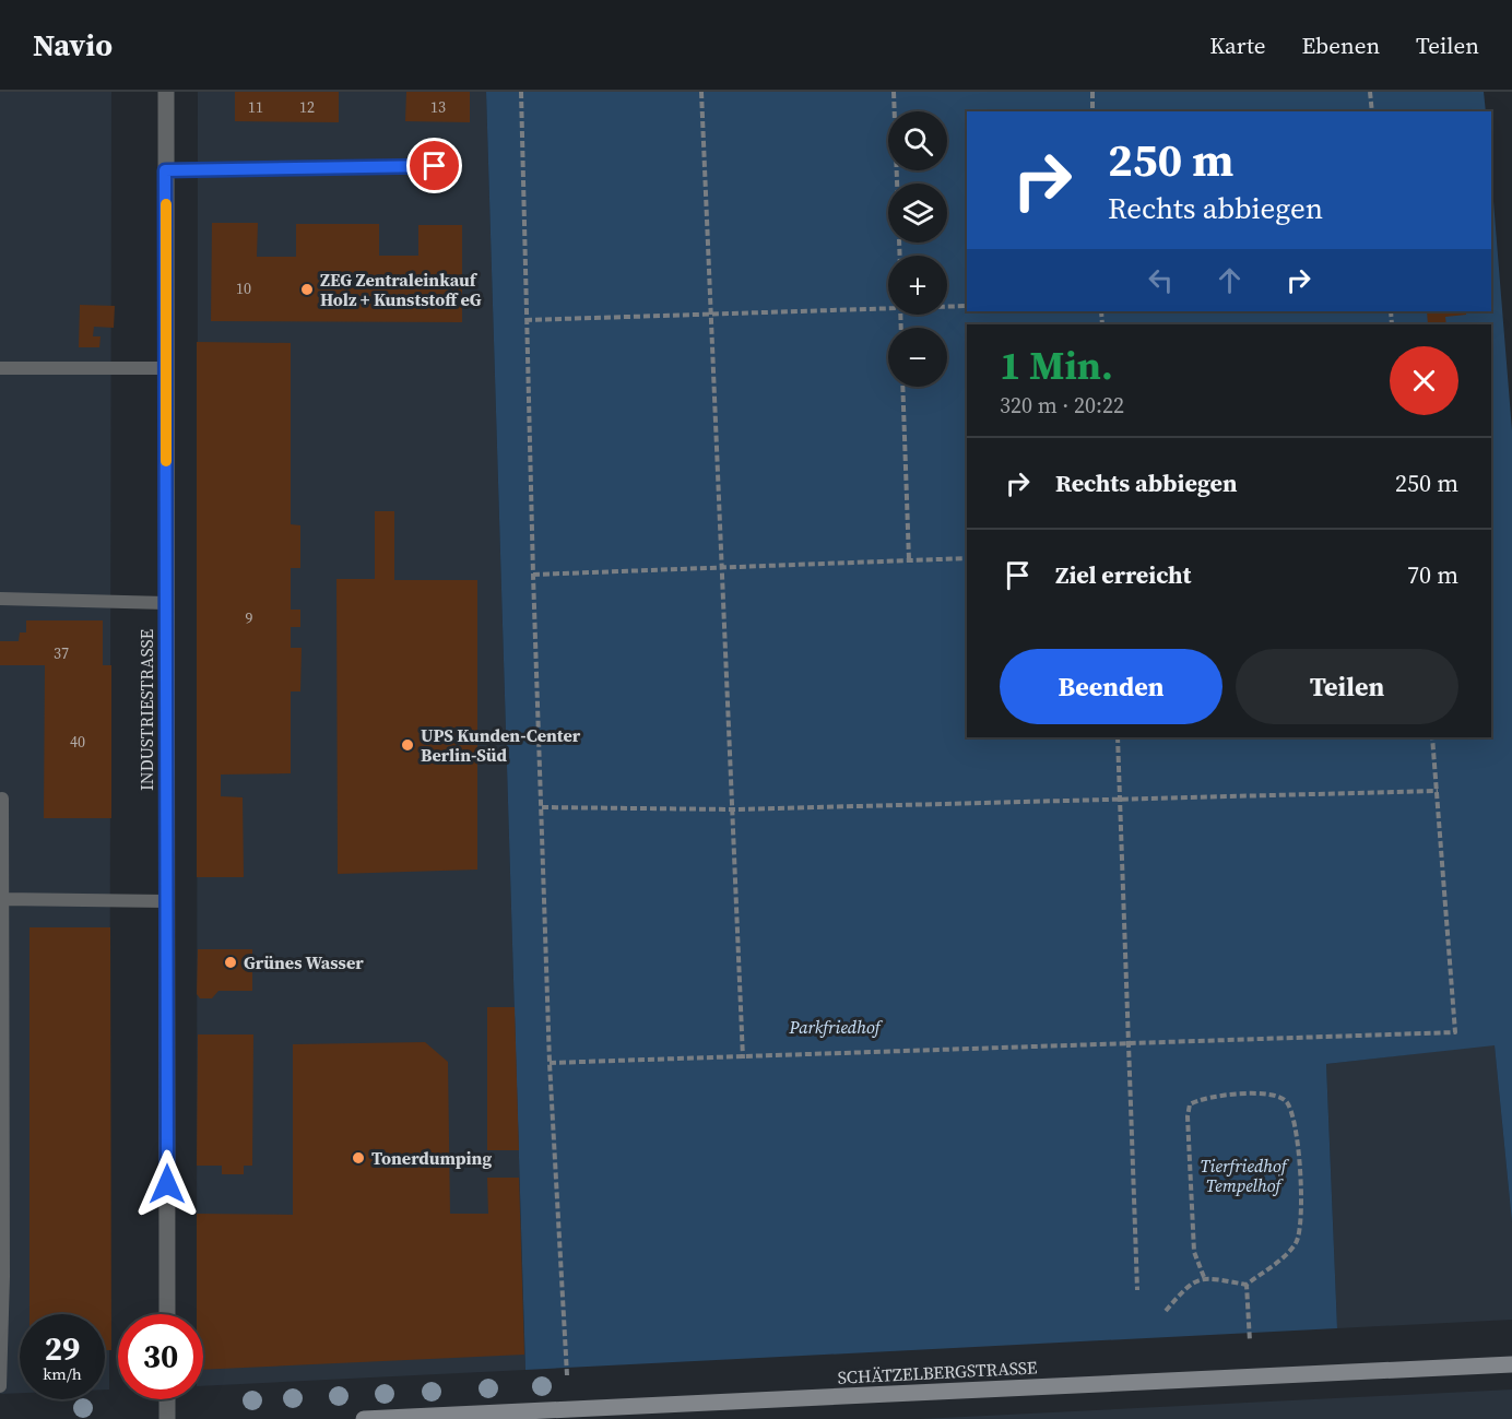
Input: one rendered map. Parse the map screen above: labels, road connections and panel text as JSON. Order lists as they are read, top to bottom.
{
  "streets": {
    "street": ["INDUSTRIESTRASSE", "SCHÄTZELBERGSTRASSE"]
  },
  "parks": ["Parkfriedhof", "Tierfriedhof Tempelhof"],
  "places": [
    "ZEG Zentraleinkauf Holz + Kunststoff eG",
    "UPS Kunden-Center Berlin-Süd",
    "Grünes Wasser",
    "Tonerdumping"
  ],
  "house_numbers": [
    "11",
    "12",
    "13",
    "10",
    "9",
    "37",
    "40"
  ],
  "page": {
    "header": "Navio",
    "nav": ["Karte", "Ebenen", "Teilen"],
    "map_buttons": ["+", "−"],
    "turn": ["250 m", "Rechts abbiegen"],
    "heading": ["1 Min.", "320 m · 20:22"],
    "list": [
      {
        "name": "Rechts abbiegen",
        "value": "250 m"
      },
      {
        "name": "Ziel erreicht",
        "value": "70 m"
      }
    ],
    "buttons": ["Beenden", "Teilen"],
    "speed": "29 km/h",
    "limit": "30"
  }
}
